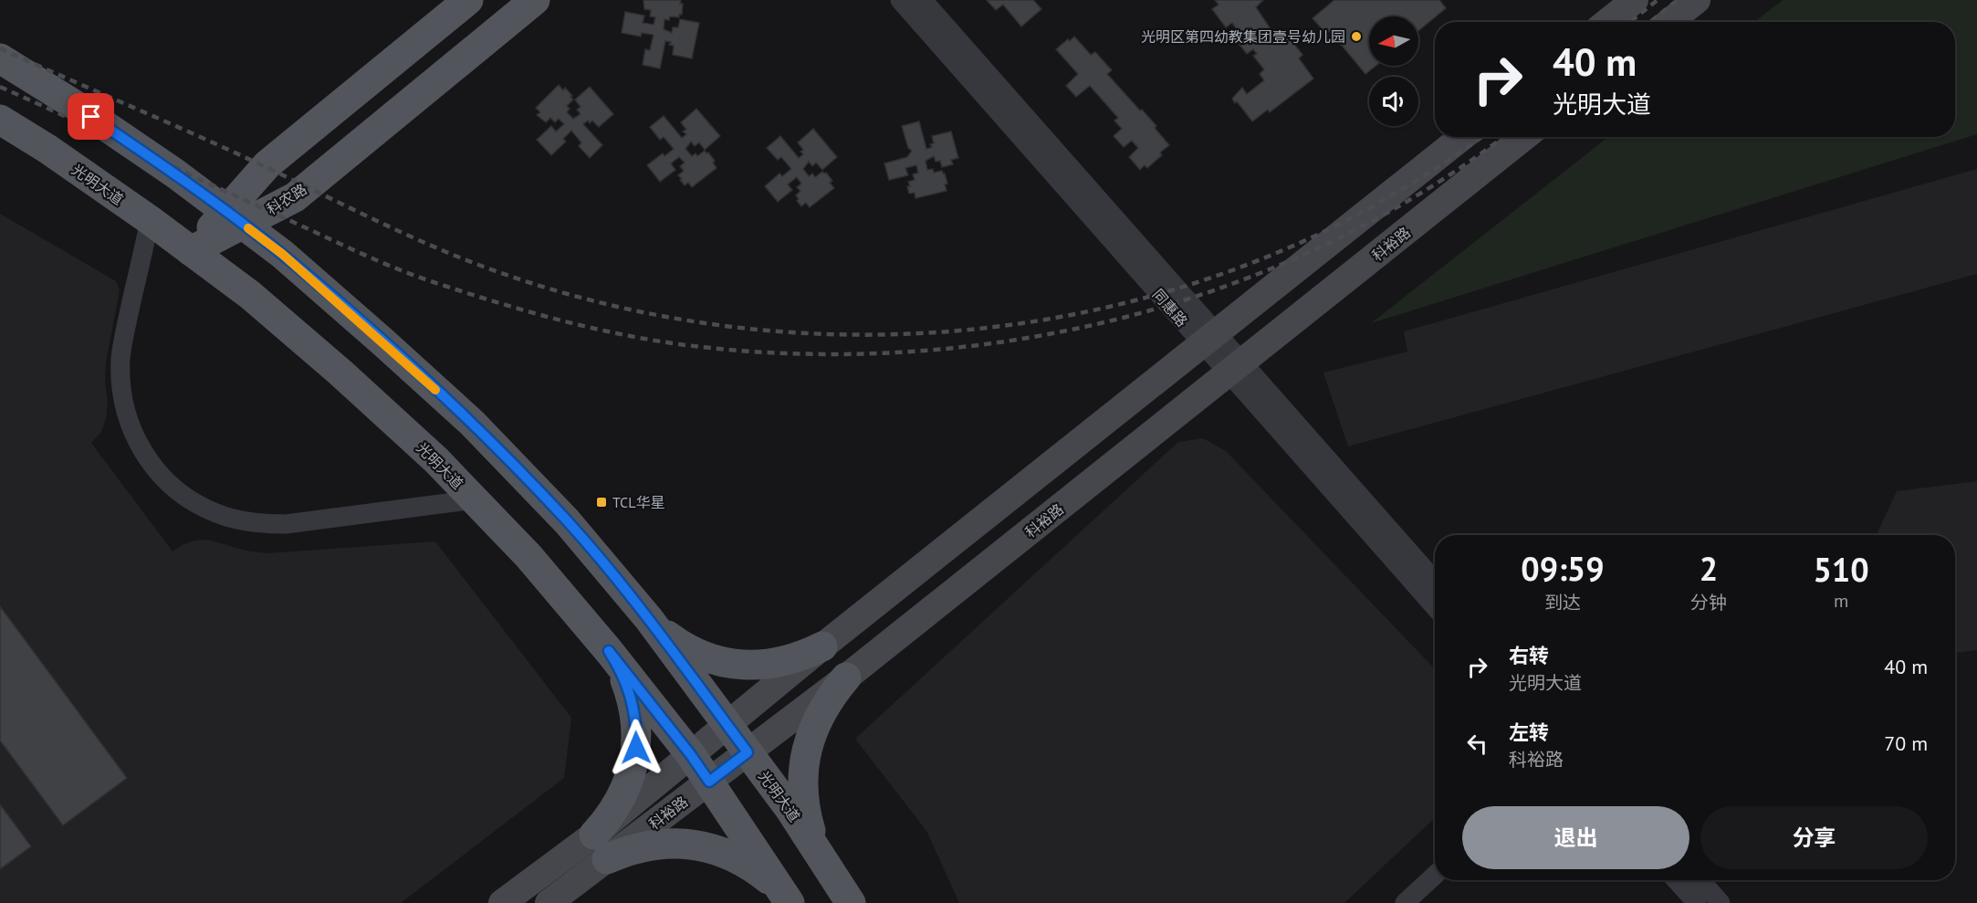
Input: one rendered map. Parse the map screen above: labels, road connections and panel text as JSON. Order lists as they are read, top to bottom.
{
  "streets": {
    "main road": ["光明大道", "科农路", "科裕路"],
    "street": ["同惠路"]
  },
  "crossings": [
    ["光明大道", "科农路"],
    ["光明大道", "科裕路"],
    ["科裕路", "同惠路"]
  ],
  "places": {
    "other": ["光明区第四幼教集团壹号幼儿园"],
    "transit": ["TCL华星"]
  },
  "north": "left",
  "page": {
    "turn": ["40 m", "光明大道"],
    "eta": [
      "09:59",
      "到达",
      "2",
      "分钟",
      "510",
      "m"
    ],
    "list": [
      {
        "name": "右转",
        "note": "光明大道",
        "value": "40 m"
      },
      {
        "name": "左转",
        "note": "科裕路",
        "value": "70 m"
      }
    ],
    "buttons": ["退出", "分享"]
  }
}
